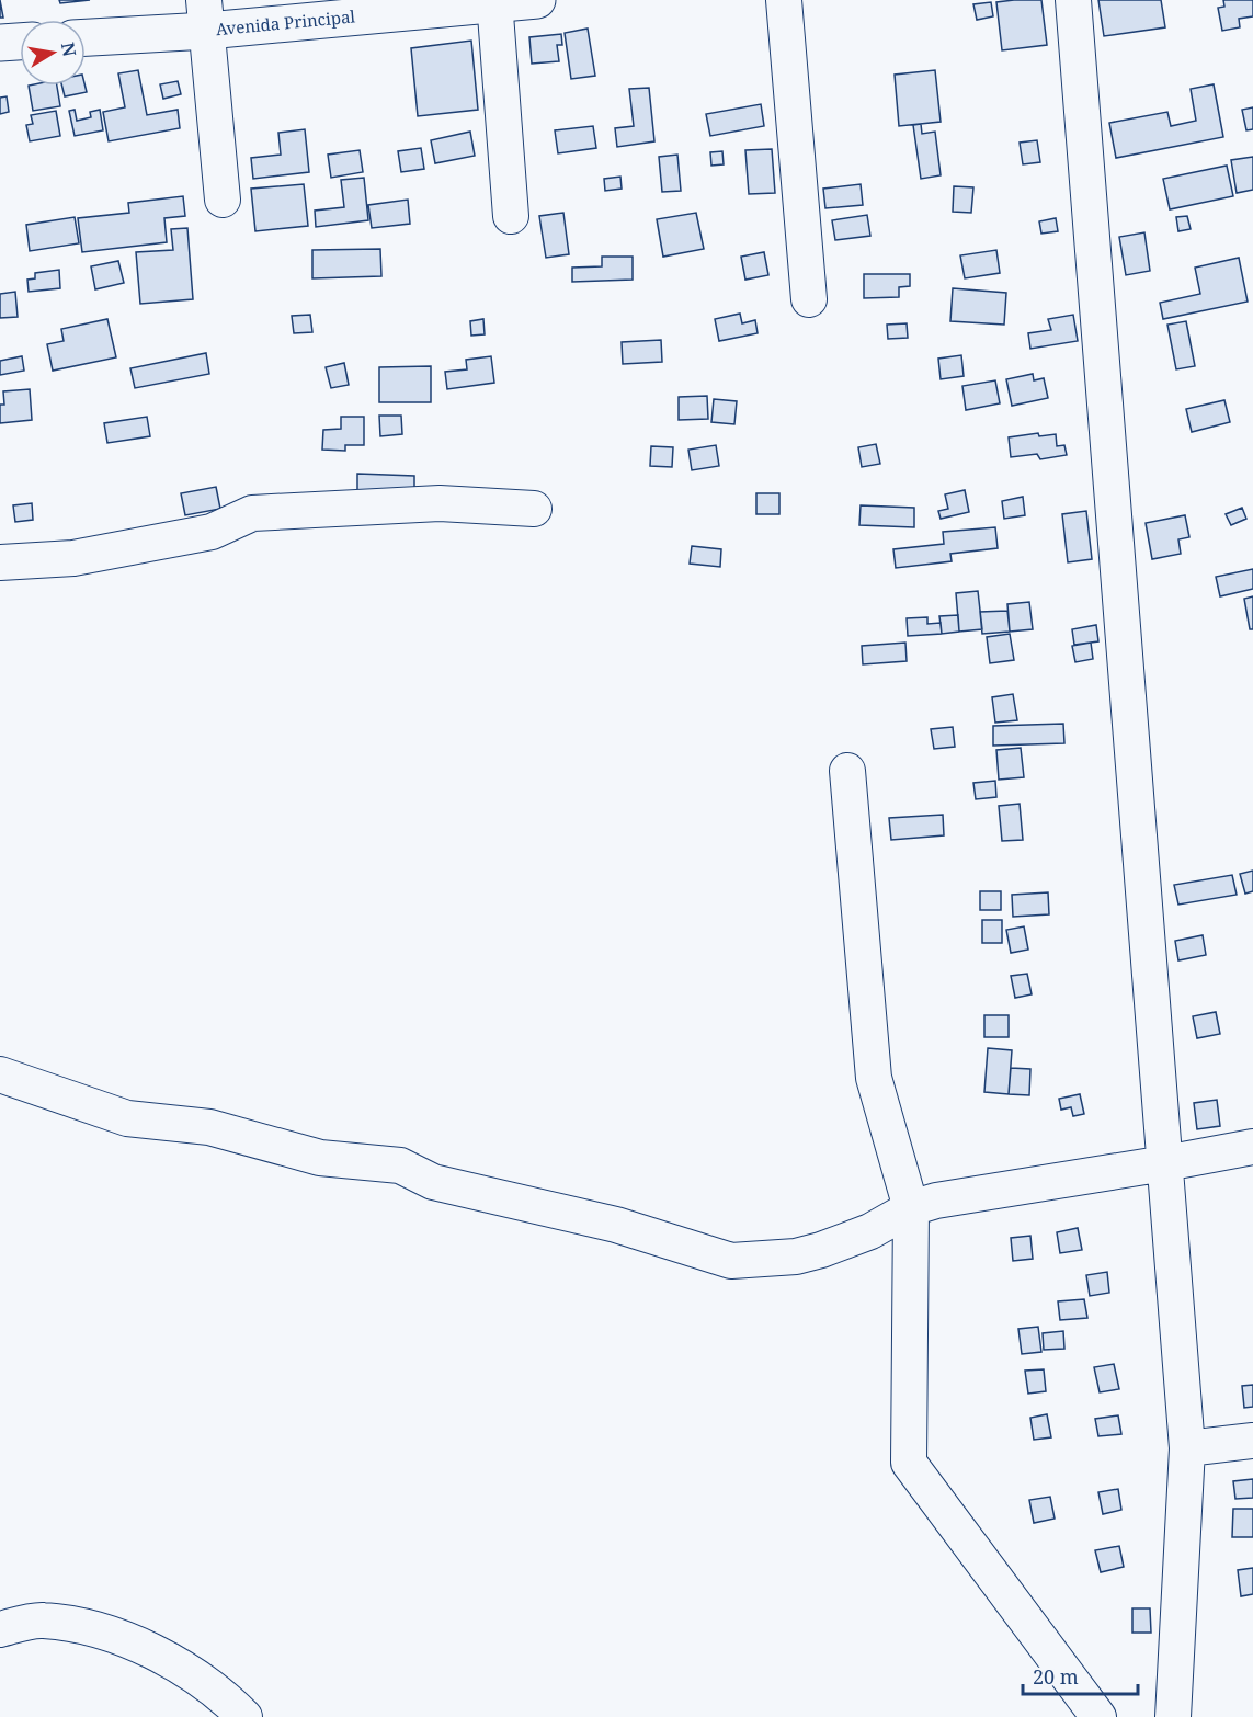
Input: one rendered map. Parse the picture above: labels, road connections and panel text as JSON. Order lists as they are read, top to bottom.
{
  "streets": {
    "street": ["Avenida Principal"]
  },
  "scale_bar": "20 m",
  "north": "right"
}
